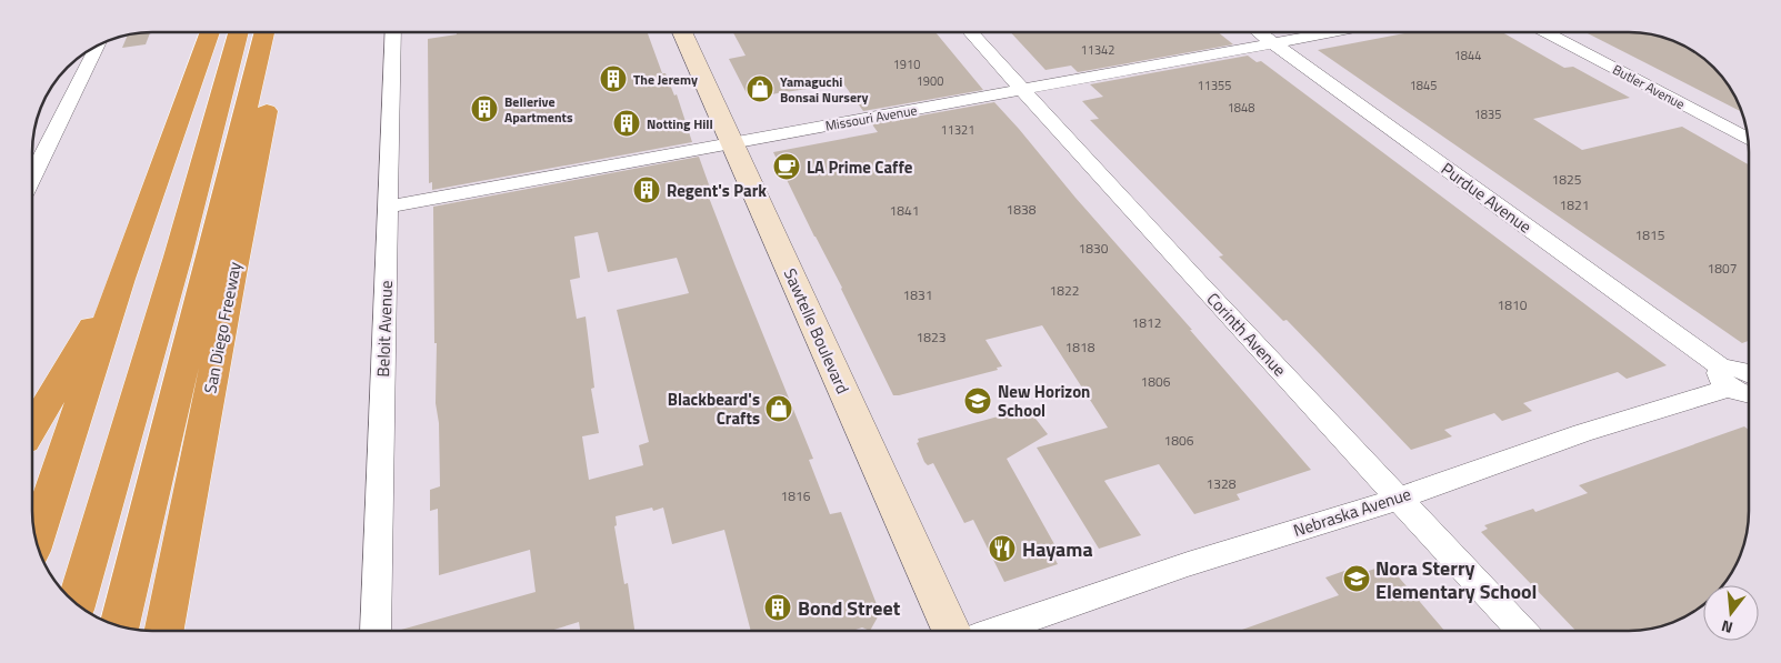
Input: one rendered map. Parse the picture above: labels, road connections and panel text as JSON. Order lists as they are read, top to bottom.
{
  "streets": {
    "highway": ["San Diego Freeway"],
    "street": [
      "Butler Avenue",
      "Missouri Avenue",
      "Purdue Avenue",
      "Beloit Avenue",
      "Sawtelle Boulevard",
      "Corinth Avenue",
      "Nebraska Avenue"
    ]
  },
  "crossings": [
    ["Missouri Avenue", "Purdue Avenue"],
    ["Missouri Avenue", "Beloit Avenue"],
    ["Missouri Avenue", "Sawtelle Boulevard"],
    ["Missouri Avenue", "Corinth Avenue"],
    ["Purdue Avenue", "Nebraska Avenue"],
    ["Corinth Avenue", "Nebraska Avenue"]
  ],
  "places": {
    "building": [
      "The Jeremy",
      "Bellerive Apartments",
      "Notting Hill",
      "Regent's Park",
      "Bond Street"
    ],
    "shop": ["Yamaguchi Bonsai Nursery", "Blackbeard's Crafts"],
    "cafe": ["LA Prime Caffe"],
    "school or university": ["New Horizon School", "Nora Sterry Elementary School"],
    "restaurant": ["Hayama"]
  },
  "house_numbers": [
    "11342",
    "1844",
    "1910",
    "1900",
    "11355",
    "1845",
    "1848",
    "1835",
    "11321",
    "1825",
    "1821",
    "1838",
    "1841",
    "1815",
    "1830",
    "1807",
    "1822",
    "1831",
    "1810",
    "1812",
    "1823",
    "1818",
    "1806",
    "1806",
    "1328",
    "1816"
  ],
  "north": "bottom"
}
